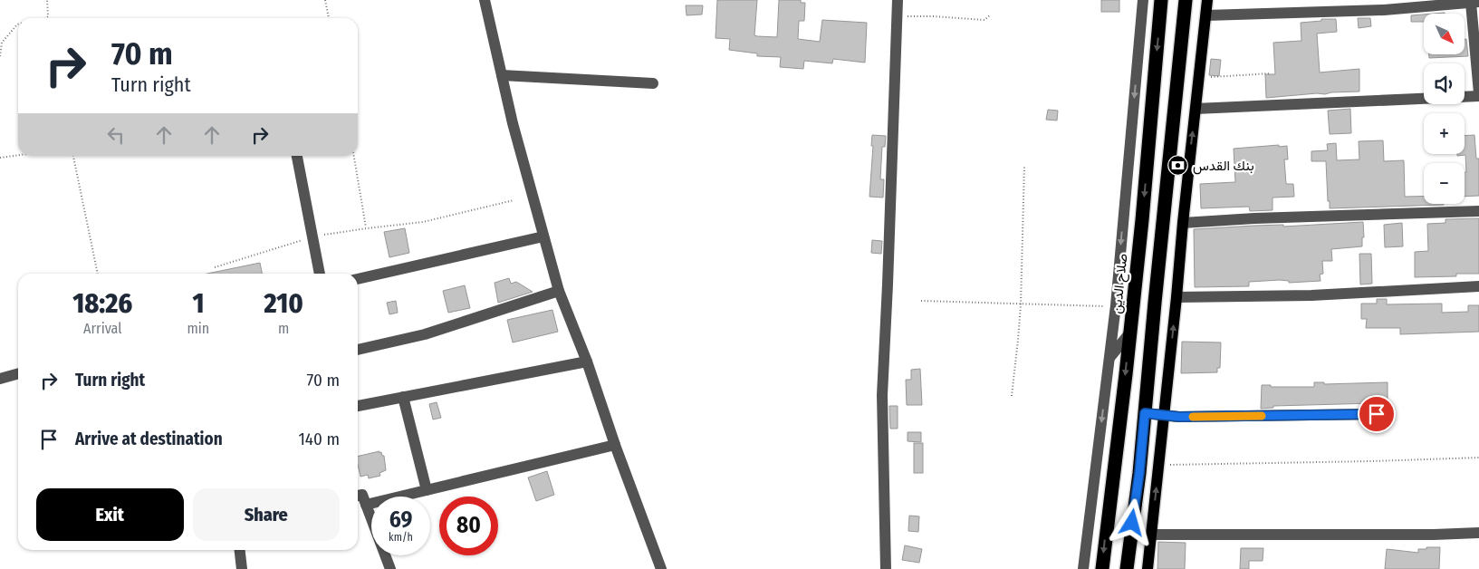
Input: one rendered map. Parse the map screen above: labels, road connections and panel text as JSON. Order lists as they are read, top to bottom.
{
  "streets": {
    "highway": ["صلاح الدين"]
  },
  "places": {
    "bank": ["بنك القدس"]
  },
  "north": "bottom right",
  "page": {
    "map_buttons": ["+", "−"],
    "turn": ["70 m", "Turn right"],
    "eta": [
      "18:26",
      "Arrival",
      "1",
      "min",
      "210",
      "m"
    ],
    "list": [
      {
        "name": "Turn right",
        "value": "70 m"
      },
      {
        "name": "Arrive at destination",
        "value": "140 m"
      }
    ],
    "buttons": ["Exit", "Share"],
    "speed": "69 km/h",
    "limit": "80"
  }
}
